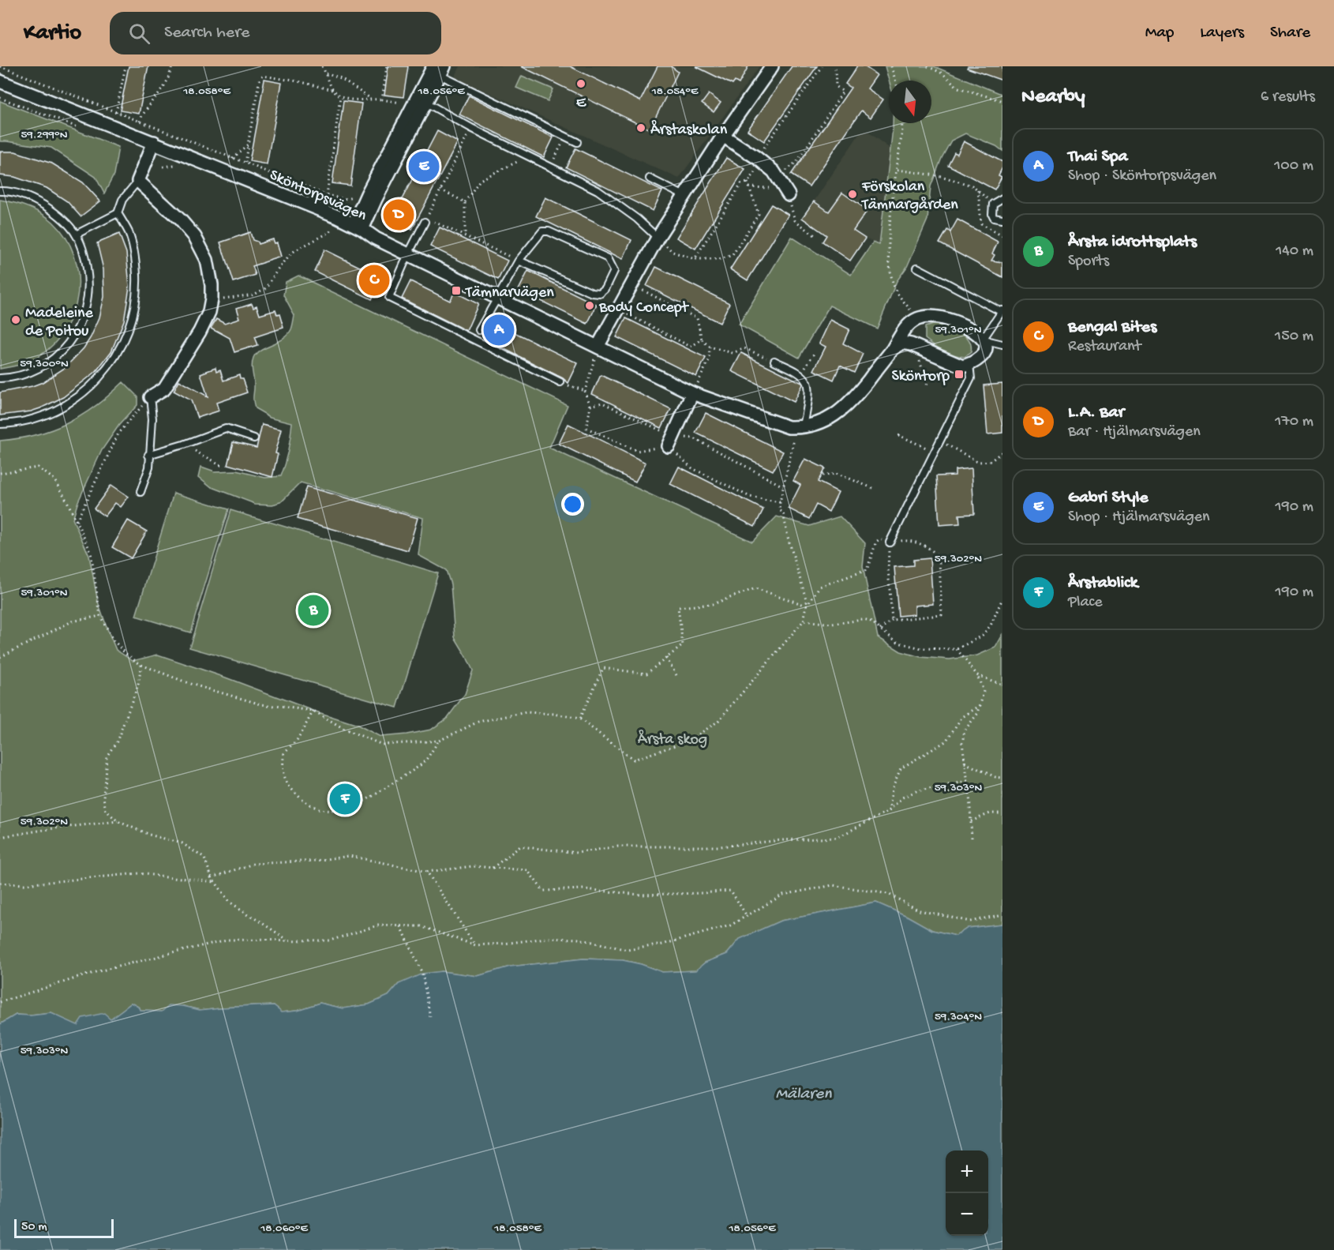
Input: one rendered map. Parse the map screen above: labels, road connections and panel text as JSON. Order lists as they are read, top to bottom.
{
  "streets": {
    "street": ["Sköntorpsvägen"]
  },
  "water": ["Mälaren"],
  "parks": ["Årsta skog"],
  "places": {
    "other": [
      "E",
      "Årstaskolan",
      "Förskolan Tämnargården",
      "Body Concept",
      "Madeleine de Poitou"
    ],
    "transit": ["Tämnarvägen", "Sköntorp"]
  },
  "scale_bar": "50 m",
  "north": "bottom",
  "page": {
    "header": "Kartio",
    "search": "Search here",
    "nav": ["Map", "Layers", "Share"],
    "heading": ["Nearby", "6 results"],
    "list": [
      {
        "mark": "A",
        "name": "Thai Spa",
        "note": "Shop · Sköntorpsvägen",
        "value": "100 m"
      },
      {
        "mark": "B",
        "name": "Årsta idrottsplats",
        "note": "Sports",
        "value": "140 m"
      },
      {
        "mark": "C",
        "name": "Bengal Bites",
        "note": "Restaurant",
        "value": "150 m"
      },
      {
        "mark": "D",
        "name": "L.A. Bar",
        "note": "Bar · Hjälmarsvägen",
        "value": "170 m"
      },
      {
        "mark": "E",
        "name": "Gabri Style",
        "note": "Shop · Hjälmarsvägen",
        "value": "190 m"
      },
      {
        "mark": "F",
        "name": "Årstablick",
        "note": "Place",
        "value": "190 m"
      }
    ],
    "pins": [
      "E",
      "D",
      "C",
      "A",
      "B",
      "F"
    ],
    "map_buttons": ["+", "−"],
    "scale": "50 m"
  },
  "coordinates": [
    "18.058°E",
    "18.056°E",
    "18.054°E",
    "59.299°N",
    "59.301°N",
    "59.300°N",
    "59.302°N",
    "59.303°N",
    "59.304°N",
    "18.060°E"
  ]
}
